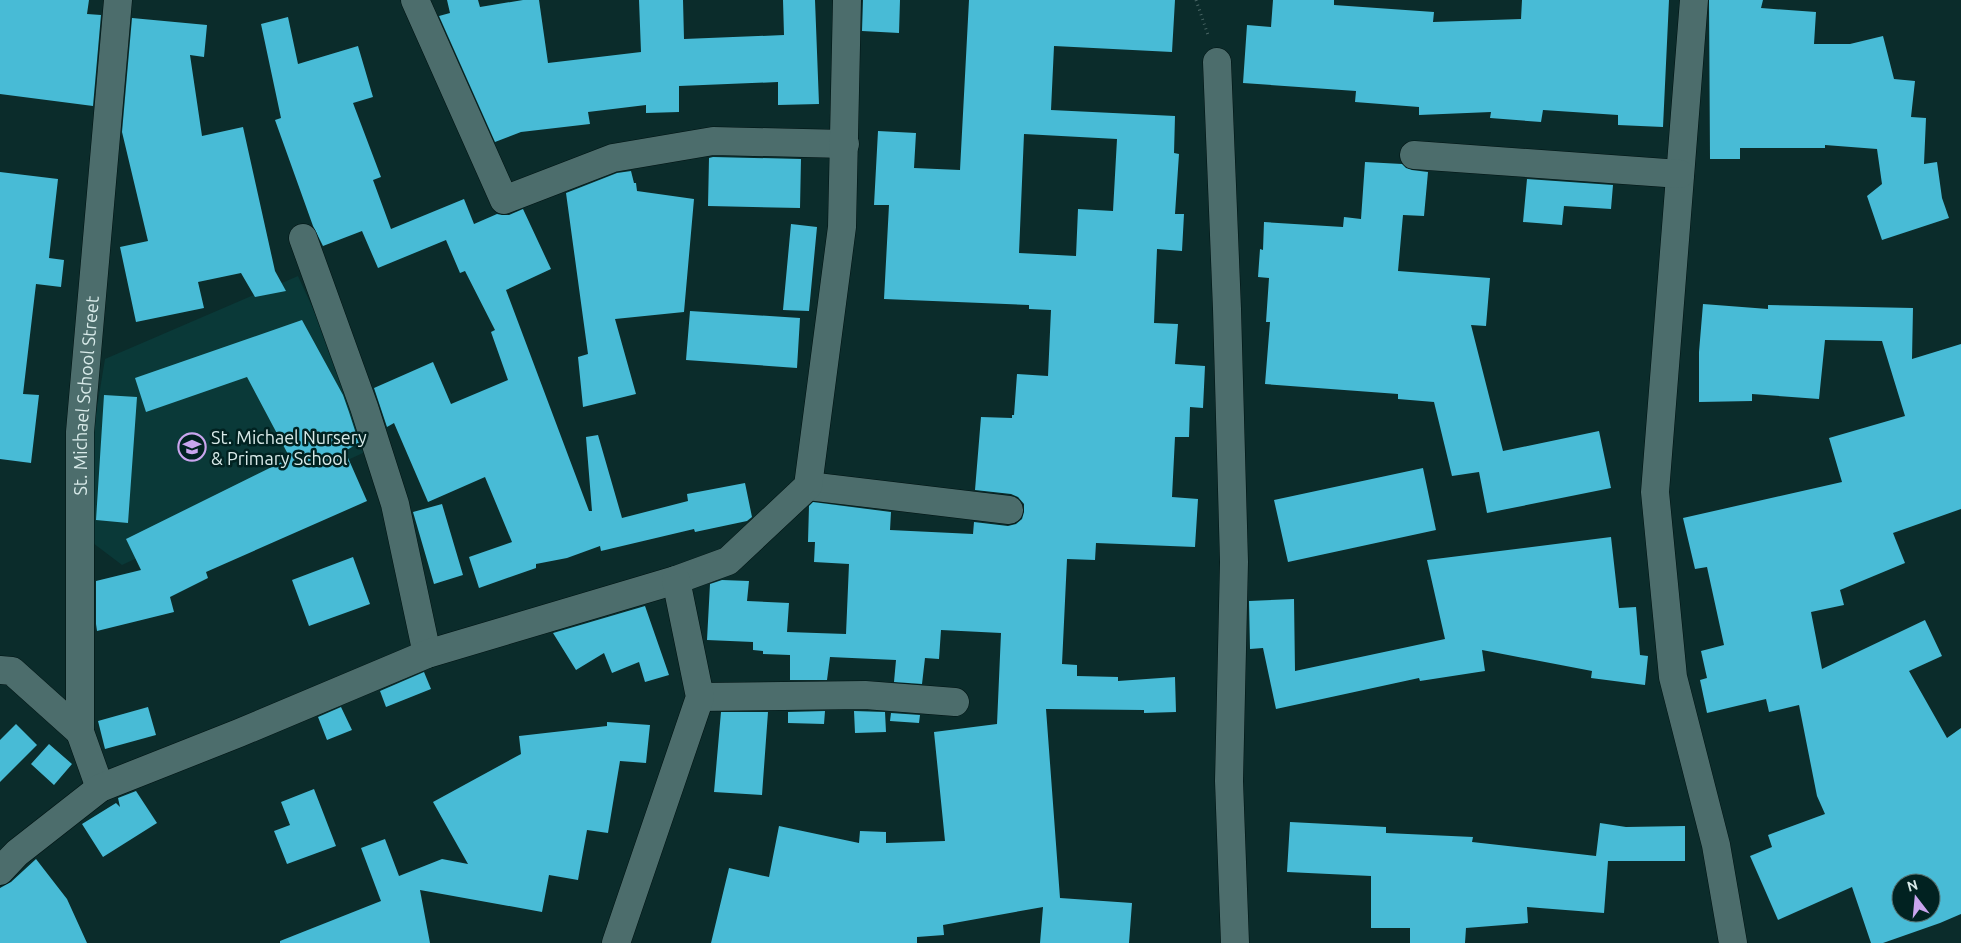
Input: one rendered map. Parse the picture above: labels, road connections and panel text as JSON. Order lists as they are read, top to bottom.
{
  "streets": {
    "street": ["St. Michael School Street"]
  },
  "places": {
    "school or university": ["St. Michael Nursery & Primary School"]
  },
  "north": "top"
}
